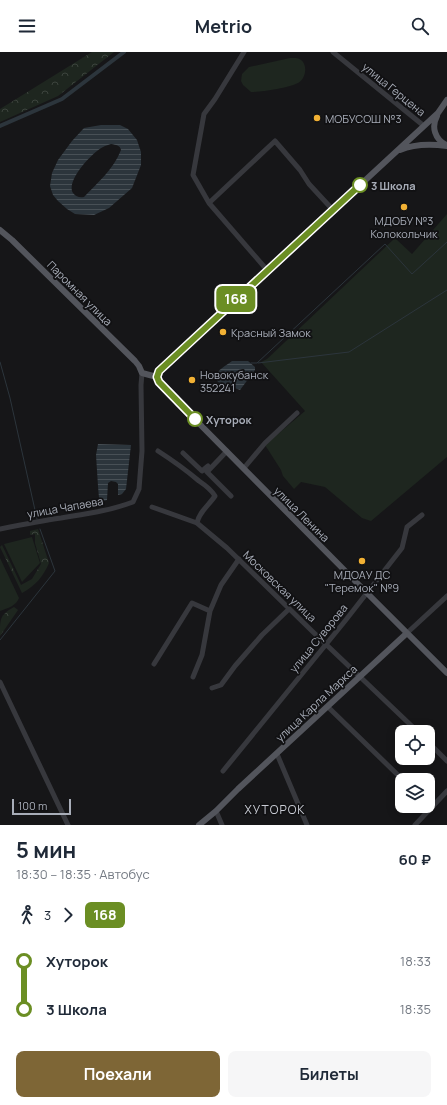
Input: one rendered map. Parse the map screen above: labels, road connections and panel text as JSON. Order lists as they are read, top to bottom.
{
  "streets": {
    "main road": ["Паромная улица", "улица Ленина", "улица Карла Маркса"],
    "street": [
      "улица Герцена",
      "улица Чапаева",
      "Московская улица",
      "улица Суворова"
    ]
  },
  "crossings": [
    ["Паромная улица", "улица Чапаева"],
    ["улица Ленина", "улица Суворова"],
    ["улица Ленина", "улица Карла Маркса"],
    ["Московская улица", "улица Суворова"],
    ["Московская улица", "улица Карла Маркса"]
  ],
  "districts": ["ХУТОРОК"],
  "places": [
    "МОБУСОШ №3",
    "3 Школа",
    "МДОБУ №3 Колокольчик",
    "Красный Замок",
    "Новокубанск 352241",
    "Хуторок",
    "МДОАУ ДС \"Теремок\" №9"
  ],
  "lines": ["bus line 168"],
  "scale_bar": "100 m",
  "page": {
    "header": "Metrio",
    "on_map": "168",
    "scale": "100 m",
    "heading": ["5 мин", "18:30 – 18:35 · Автобус", "60 ₽"],
    "legs": ["3", "168"],
    "list": [
      {
        "name": "Хуторок",
        "value": "18:33"
      },
      {
        "name": "3 Школа",
        "value": "18:35"
      }
    ],
    "buttons": ["Поехали", "Билеты"]
  }
}
